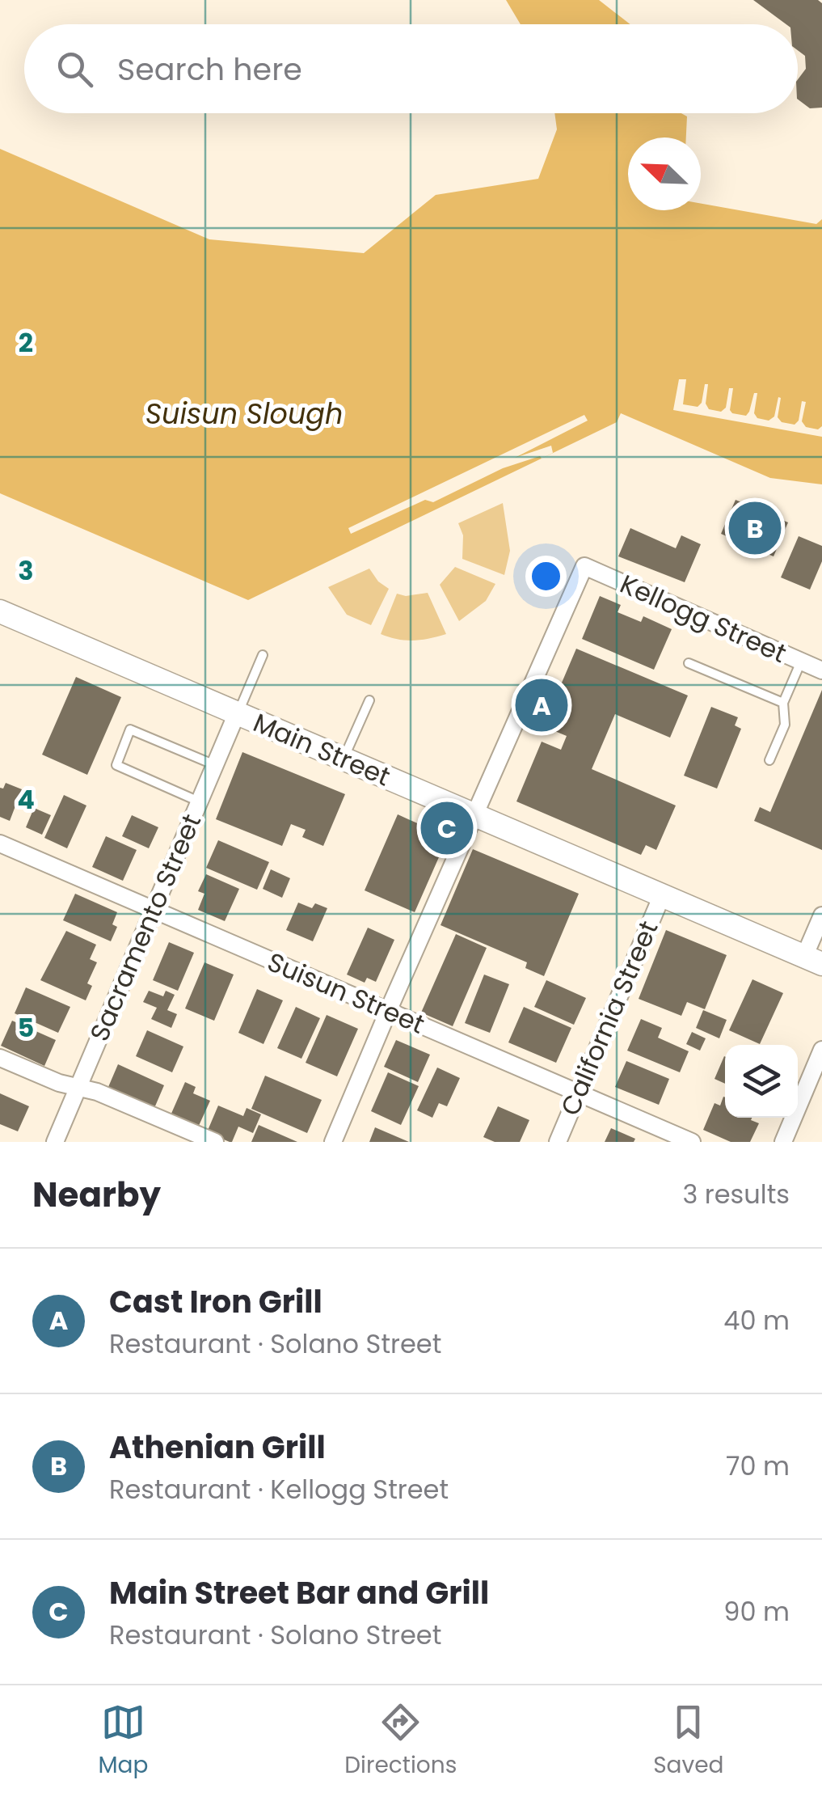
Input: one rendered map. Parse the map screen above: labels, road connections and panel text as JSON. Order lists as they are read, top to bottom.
{
  "streets": {
    "main road": ["Main Street"],
    "street": [
      "Kellogg Street",
      "Sacramento Street",
      "Suisun Street",
      "California Street"
    ]
  },
  "crossings": [
    ["Kellogg Street", "Main Street"],
    ["Main Street", "Sacramento Street"],
    ["Main Street", "California Street"],
    ["Sacramento Street", "Suisun Street"],
    ["Suisun Street", "California Street"]
  ],
  "water": ["Suisun Slough"],
  "north": "top left",
  "page": {
    "search": "Search here",
    "pins": ["B", "A", "C"],
    "heading": ["Nearby", "3 results"],
    "list": [
      {
        "mark": "A",
        "name": "Cast Iron Grill",
        "note": "Restaurant · Solano Street",
        "value": "40 m"
      },
      {
        "mark": "B",
        "name": "Athenian Grill",
        "note": "Restaurant · Kellogg Street",
        "value": "70 m"
      },
      {
        "mark": "C",
        "name": "Main Street Bar and Grill",
        "note": "Restaurant · Solano Street",
        "value": "90 m"
      }
    ],
    "nav": ["Map", "Directions", "Saved"]
  },
  "grid": {
    "rows": [
      "2",
      "3",
      "4",
      "5"
    ]
  }
}
